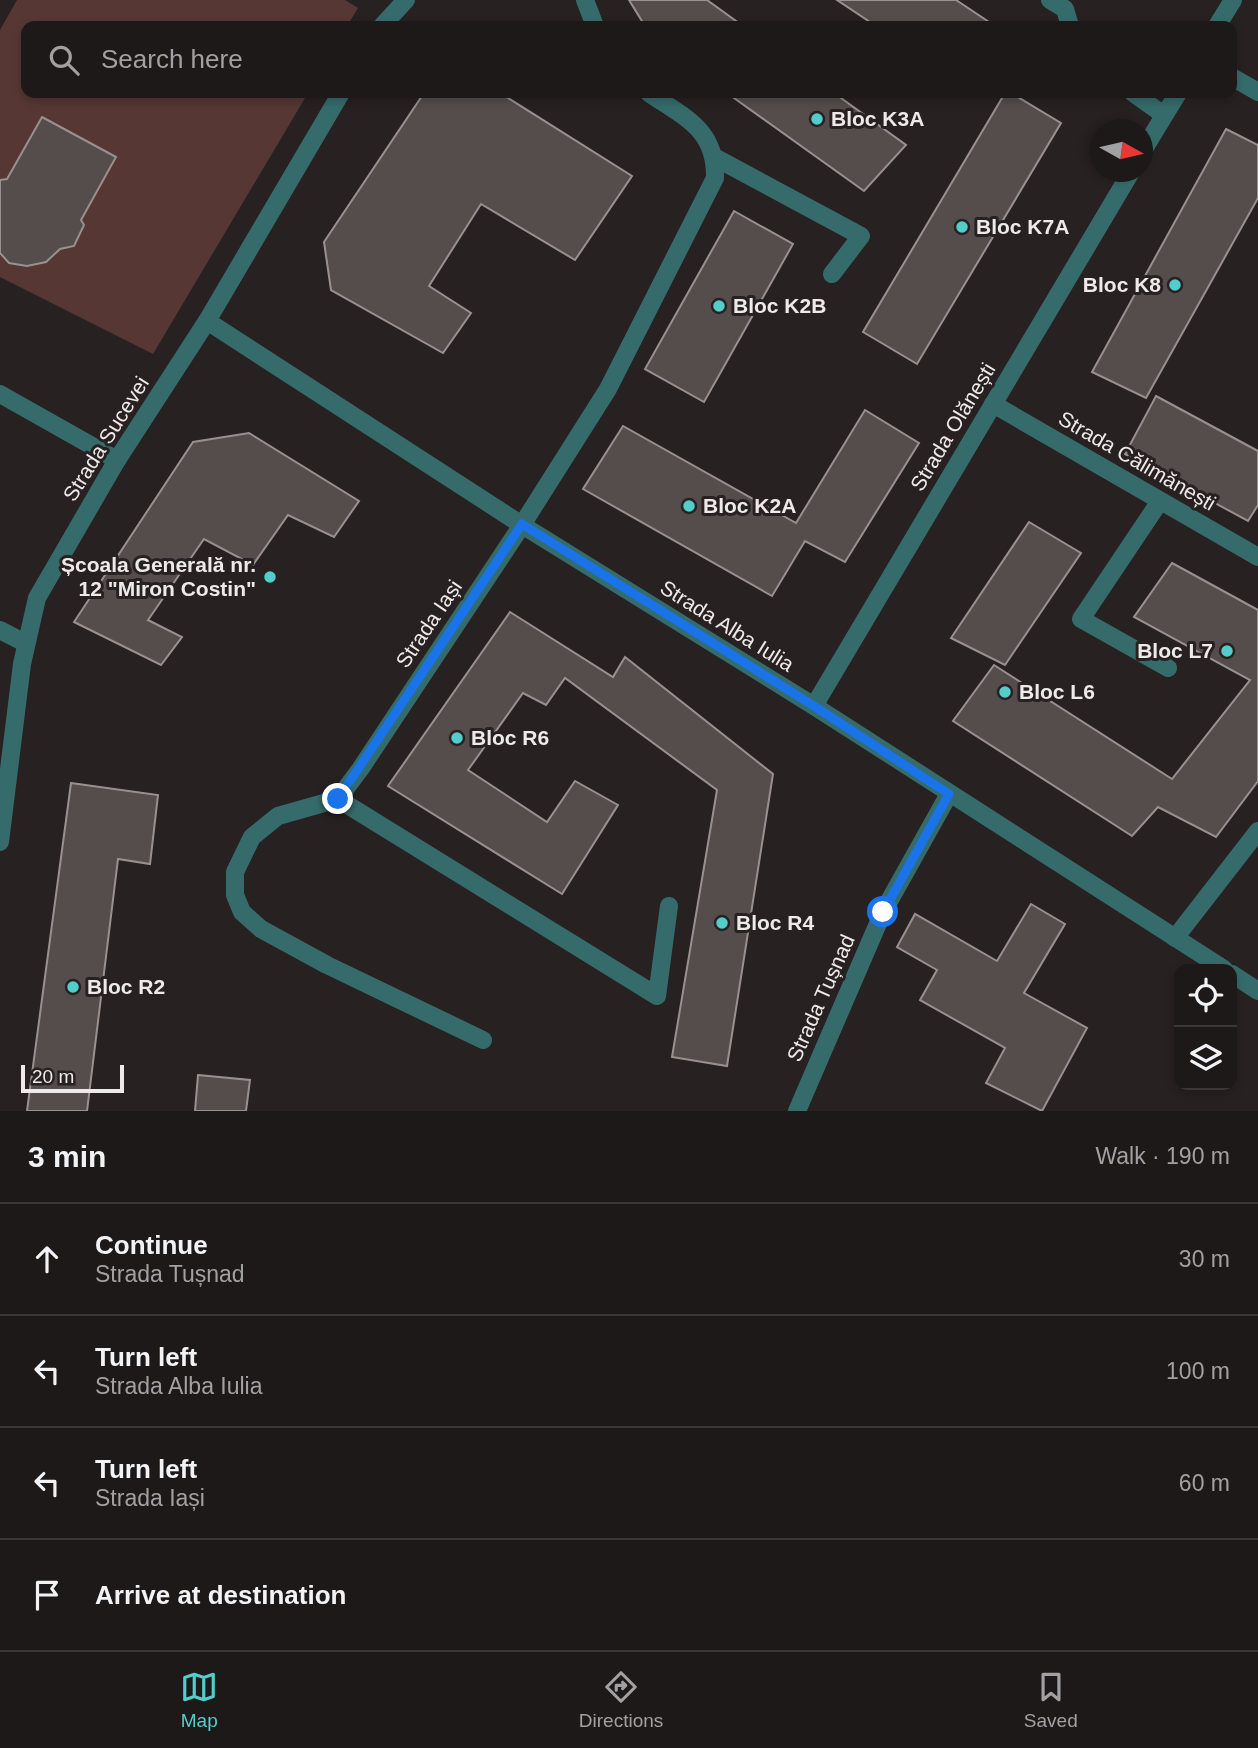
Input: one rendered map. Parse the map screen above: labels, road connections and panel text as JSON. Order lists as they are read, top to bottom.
{
  "streets": {
    "street": [
      "Strada Olănești",
      "Strada Sucevei",
      "Strada Călimănești",
      "Strada Iași",
      "Strada Alba Iulia",
      "Strada Tușnad"
    ]
  },
  "crossings": [
    ["Strada Olănești", "Strada Călimănești"],
    ["Strada Olănești", "Strada Alba Iulia"],
    ["Strada Sucevei", "Strada Alba Iulia"],
    ["Strada Iași", "Strada Alba Iulia"],
    ["Strada Alba Iulia", "Strada Tușnad"]
  ],
  "places": [
    "Bloc K3A",
    "Bloc K7A",
    "Bloc K8",
    "Bloc K2B",
    "Bloc K2A",
    "Școala Generală nr. 12 \"Miron Costin\"",
    "Bloc L7",
    "Bloc L6",
    "Bloc R6",
    "Bloc R4",
    "Bloc R2"
  ],
  "scale_bar": "20 m",
  "north": "right",
  "page": {
    "search": "Search here",
    "scale": "20 m",
    "heading": ["3 min", "Walk · 190 m"],
    "list": [
      ["Continue", "Strada Tușnad", "30 m"],
      ["Turn left", "Strada Alba Iulia", "100 m"],
      ["Turn left", "Strada Iași", "60 m"],
      "Arrive at destination"
    ],
    "nav": ["Map", "Directions", "Saved"]
  }
}
